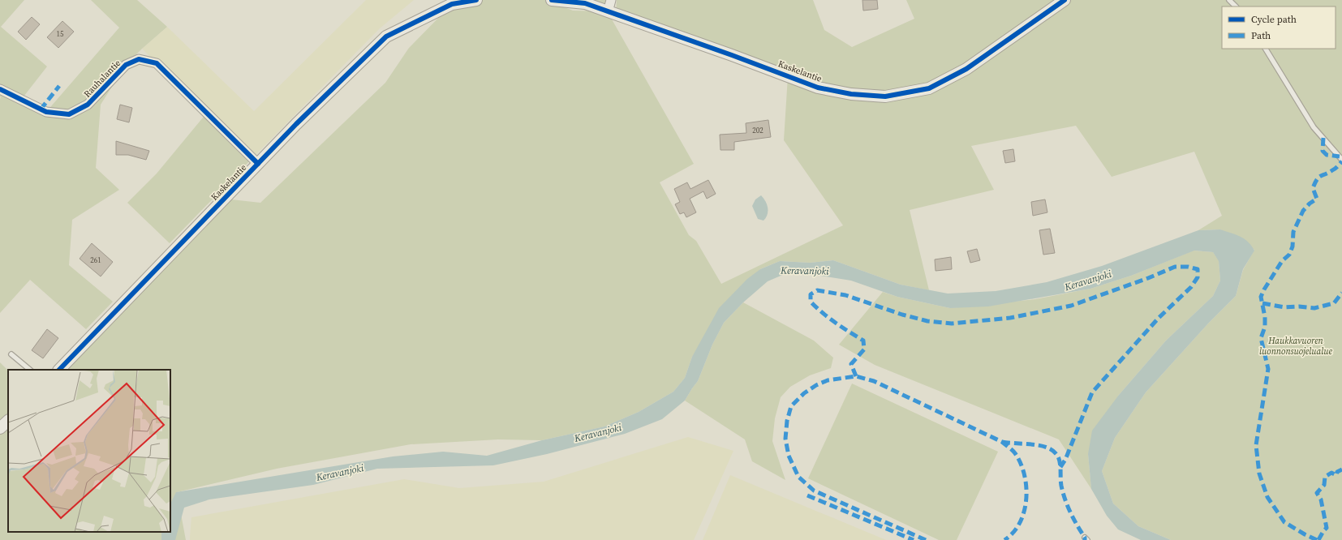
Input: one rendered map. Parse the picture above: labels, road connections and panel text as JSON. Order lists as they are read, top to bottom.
{
  "streets": {
    "street": ["Kaskelantie", "Rauhalantie"]
  },
  "crossings": [
    ["Kaskelantie", "Rauhalantie"]
  ],
  "water": ["Keravanjoki"],
  "parks": ["Haukkavuoren luonnonsuojelualue"],
  "house_numbers": ["15", "202", "261"],
  "legend": ["Cycle path", "Path"]
}
